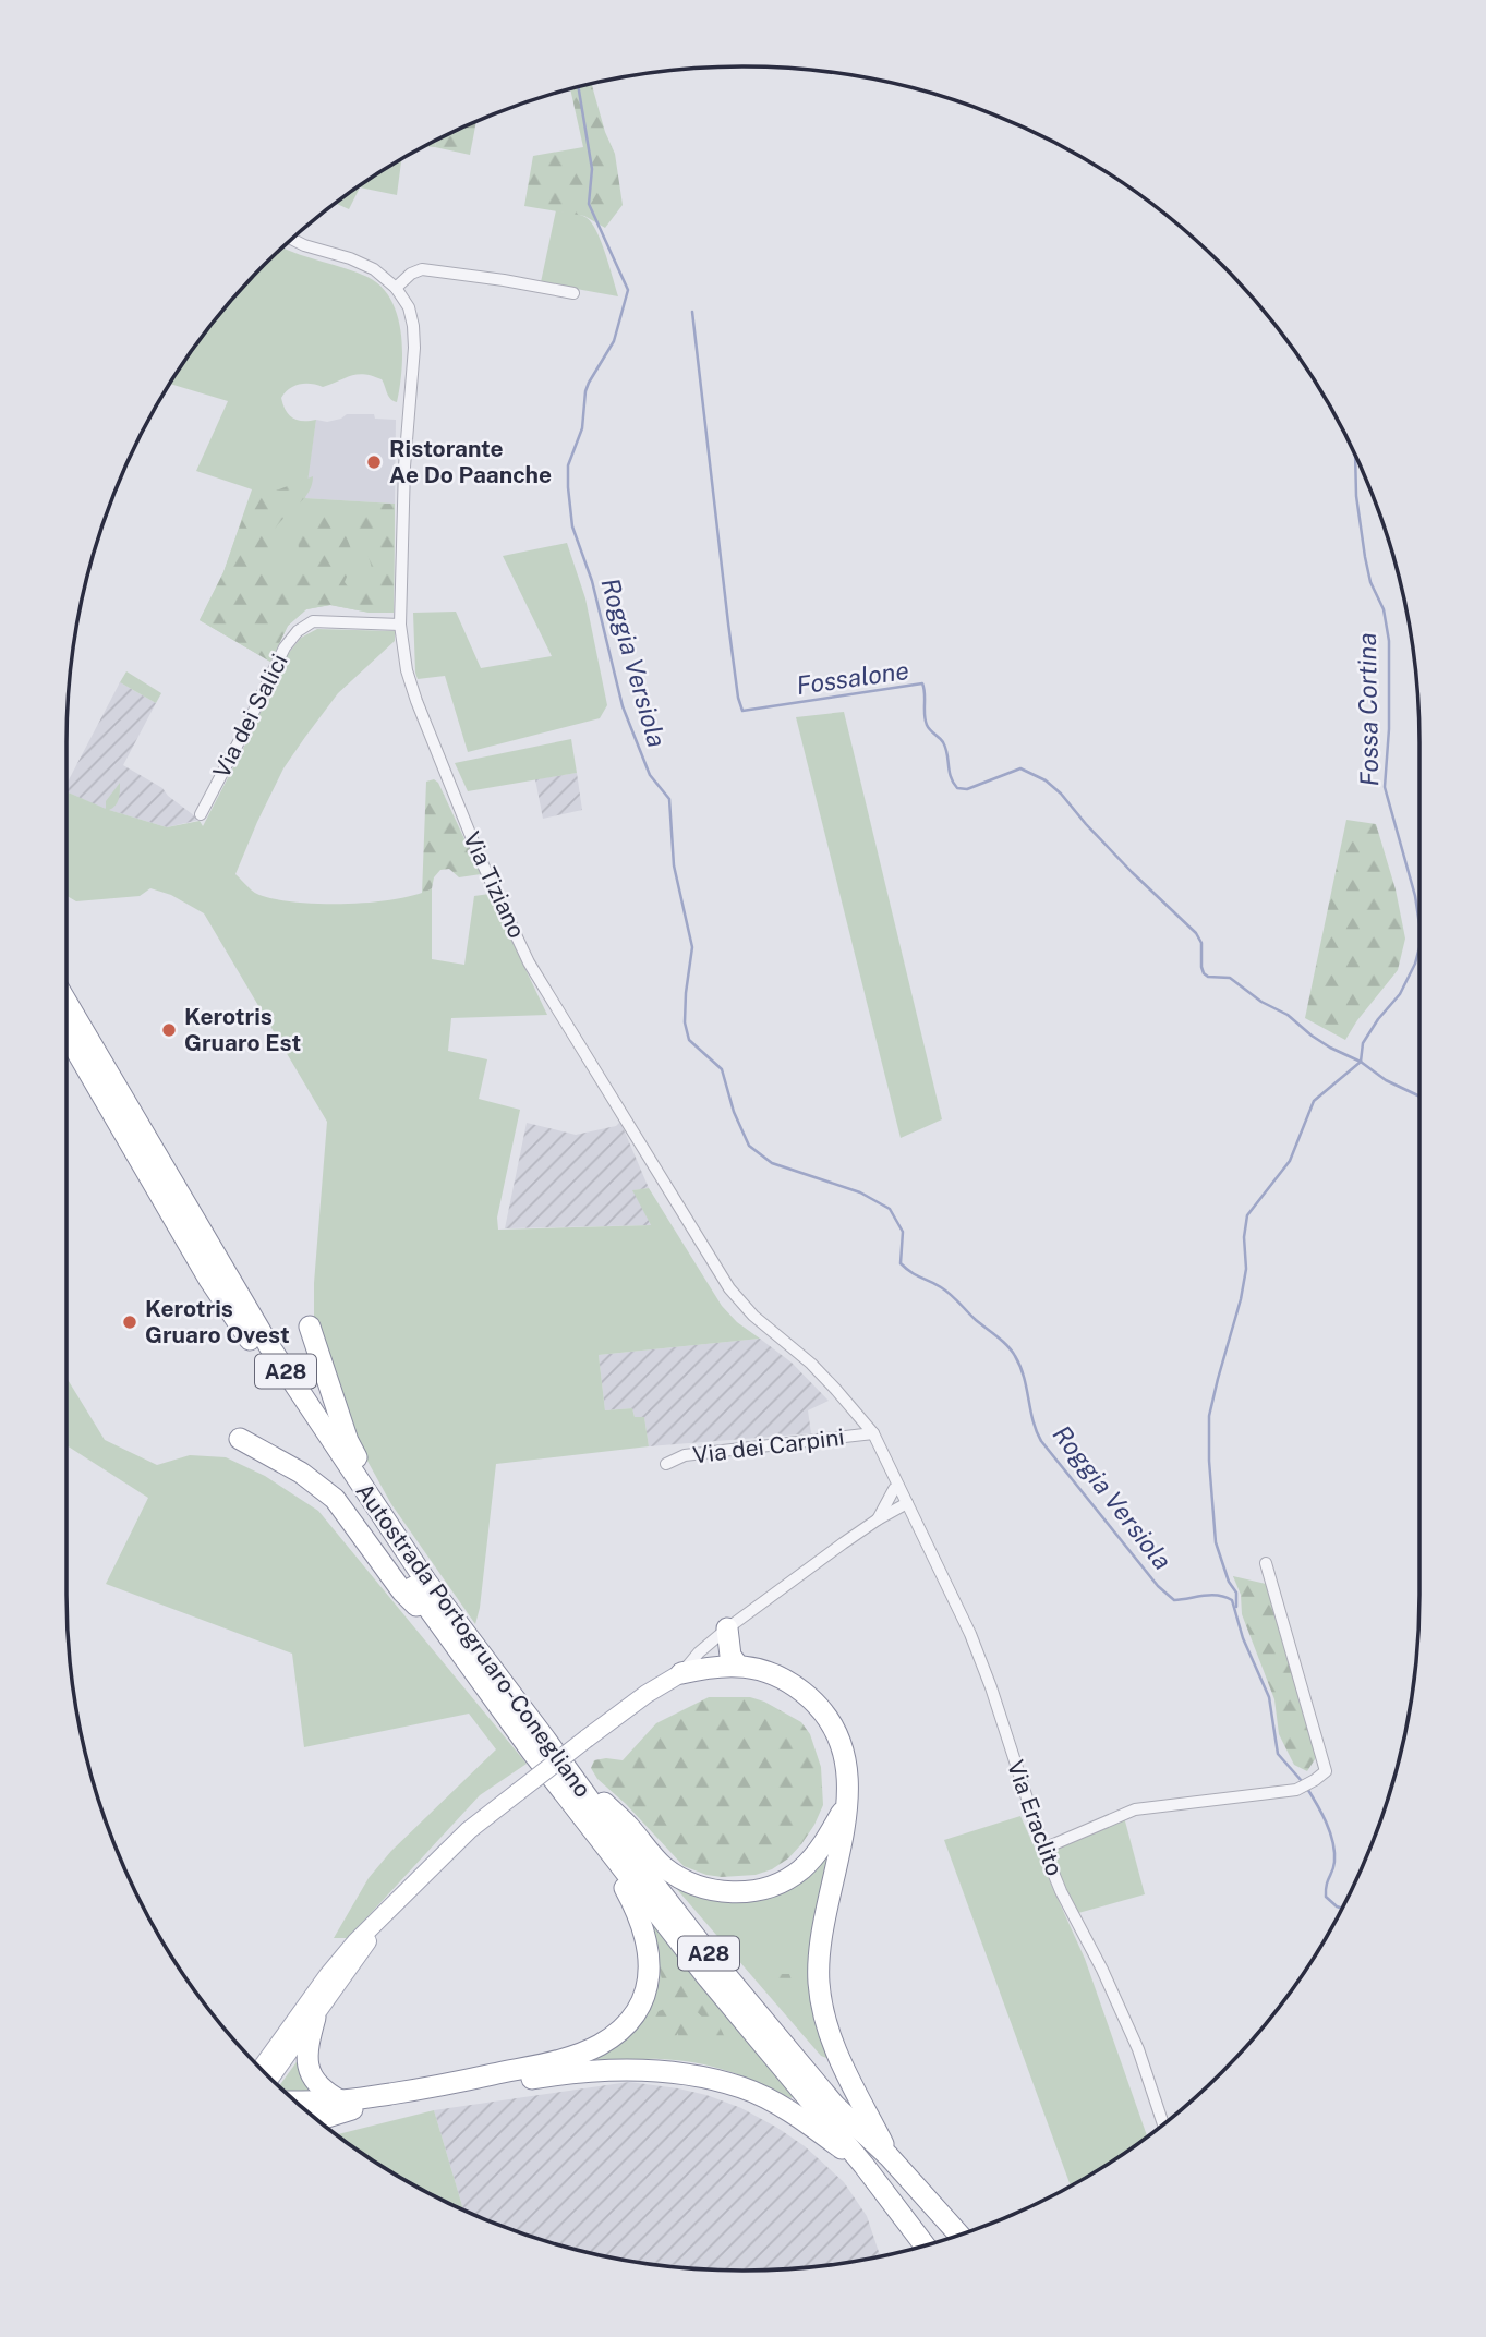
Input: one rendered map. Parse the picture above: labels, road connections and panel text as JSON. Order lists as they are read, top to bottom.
{
  "streets": {
    "highway": ["A28", "Autostrada Portogruaro-Conegliano"],
    "street": [
      "Via dei Salici",
      "Via Tiziano",
      "Via dei Carpini",
      "Via Eraclito"
    ]
  },
  "crossings": [
    ["Via dei Salici", "Via Tiziano"],
    ["Via Tiziano", "Via dei Carpini"],
    ["Via Tiziano", "Via Eraclito"]
  ],
  "water": ["Roggia Versiola", "Fossalone", "Fossa Cortina"],
  "places": ["Ristorante Ae Do Paanche", "Kerotris Gruaro Est", "Kerotris Gruaro Ovest"]
}
